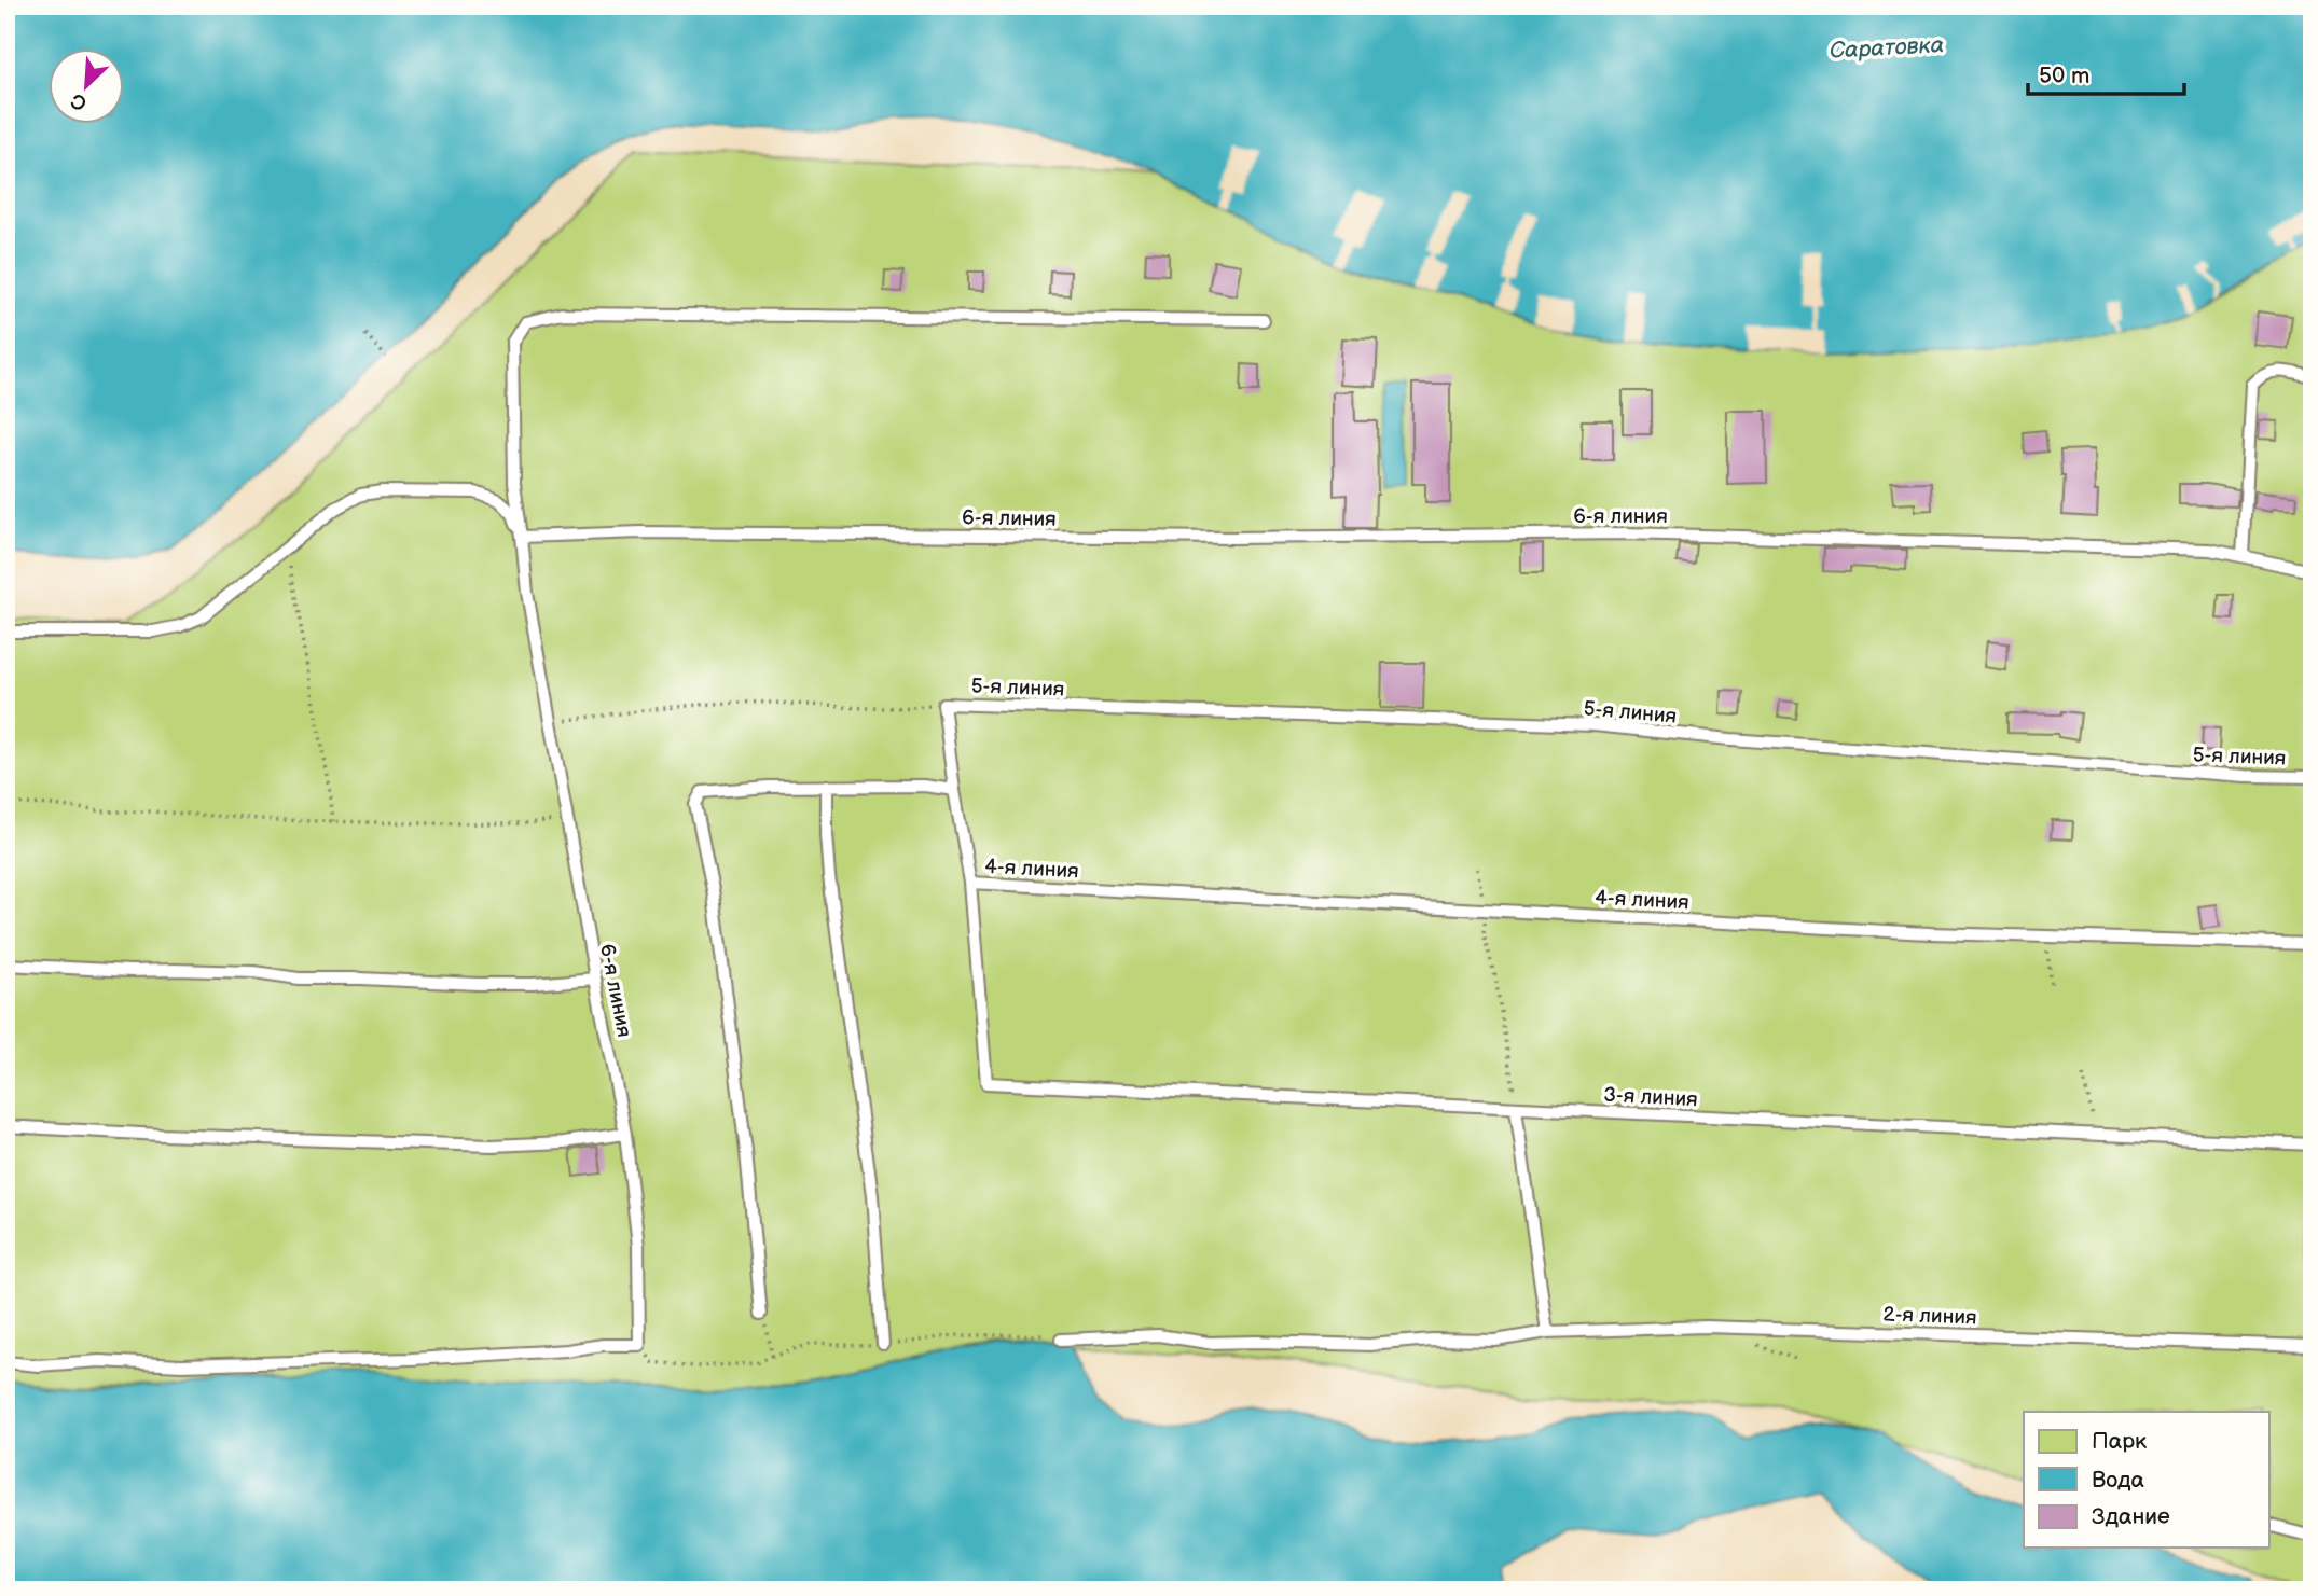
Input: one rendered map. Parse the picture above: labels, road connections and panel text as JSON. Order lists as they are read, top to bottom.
{
  "streets": {
    "lane": [
      "6-я линия",
      "5-я линия",
      "4-я линия",
      "3-я линия",
      "2-я линия"
    ]
  },
  "crossings": [
    ["4-я линия", "3-я линия"]
  ],
  "water": ["Саратовка"],
  "legend": ["Парк", "Вода", "Здание"],
  "scale_bar": "50 m",
  "north": "bottom left"
}
